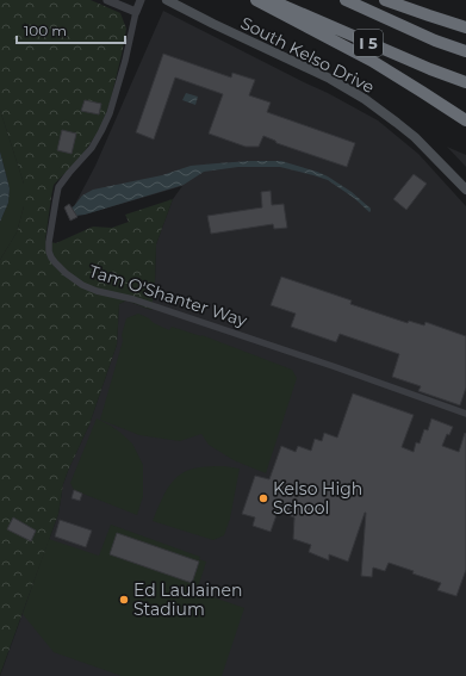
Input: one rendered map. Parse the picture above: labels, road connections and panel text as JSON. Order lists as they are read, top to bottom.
{
  "streets": {
    "highway": ["I 5"],
    "main road": ["South Kelso Drive"],
    "street": ["Tam O'Shanter Way"]
  },
  "places": ["Kelso High School", "Ed Laulainen Stadium"],
  "scale_bar": "100 m"
}
